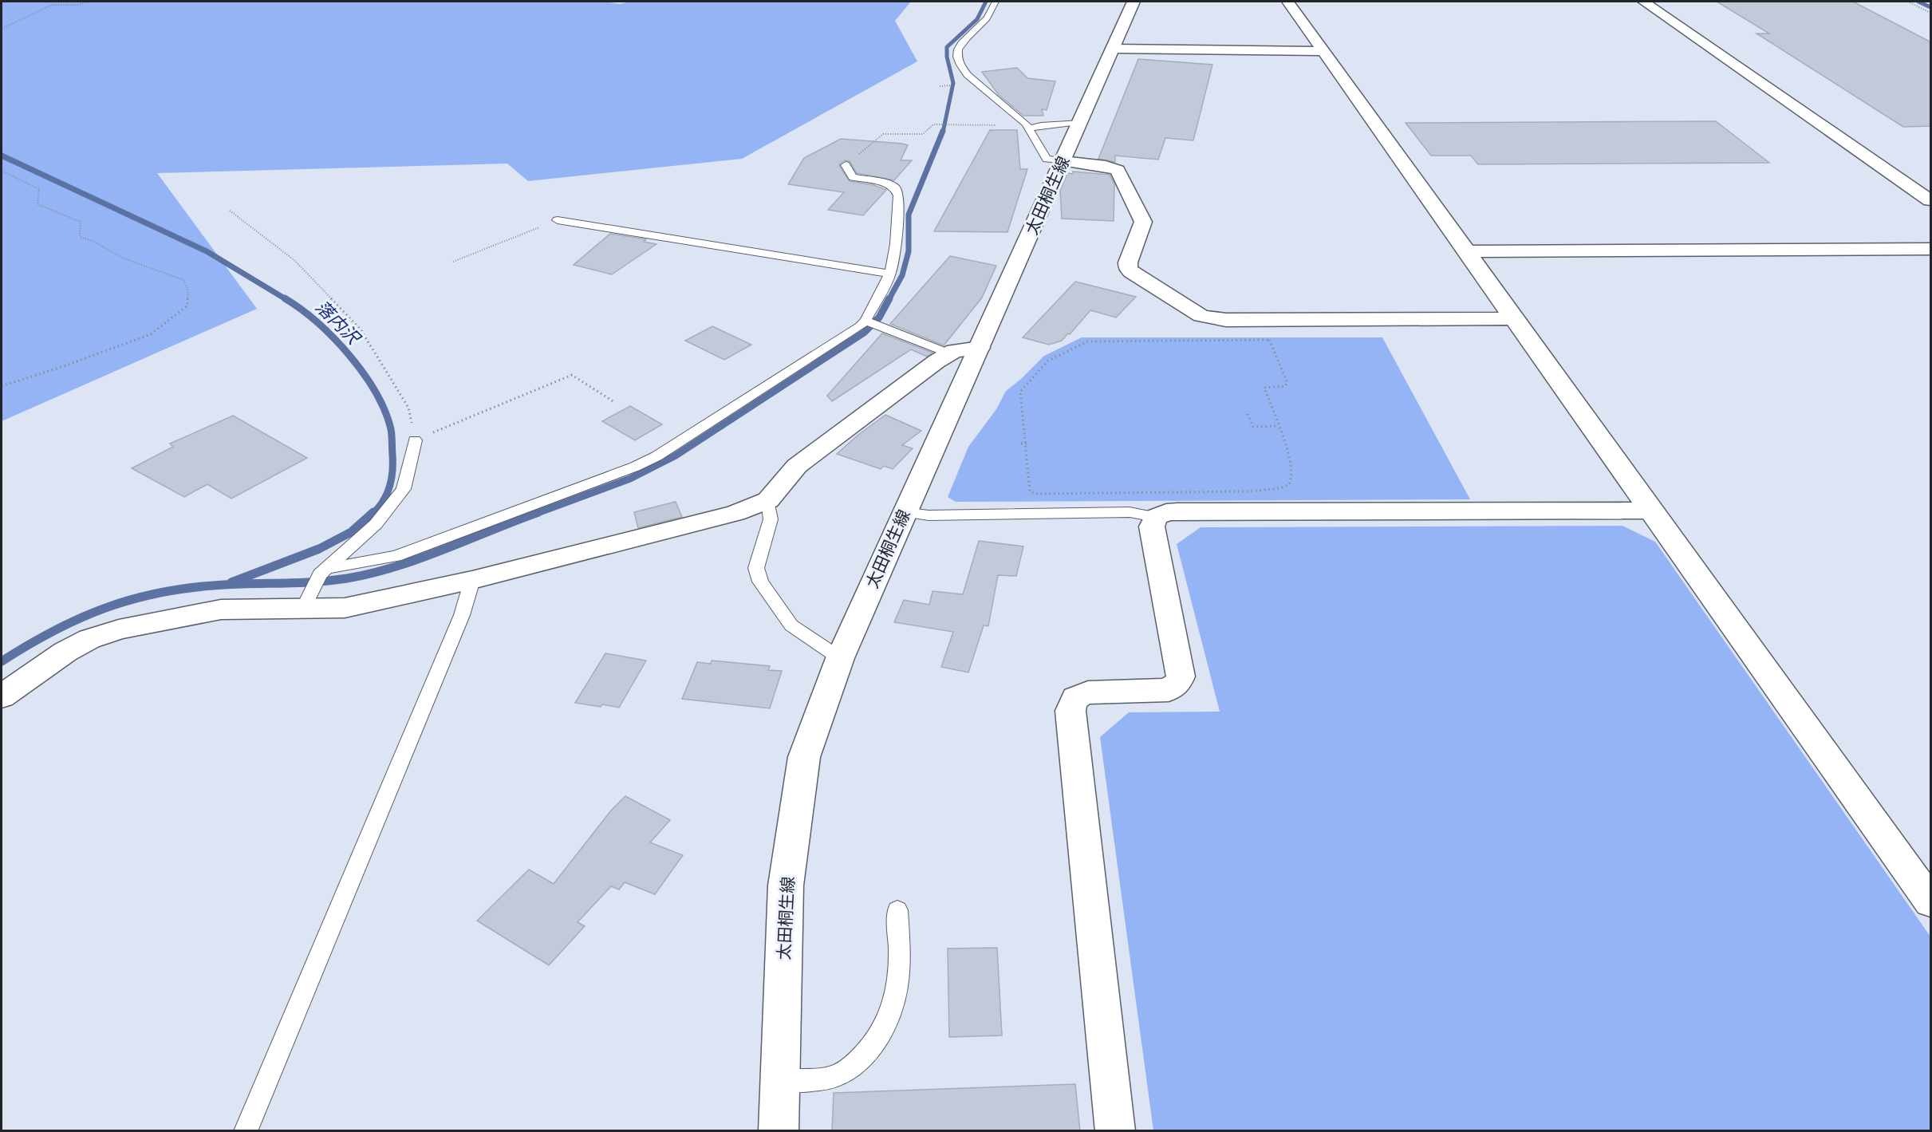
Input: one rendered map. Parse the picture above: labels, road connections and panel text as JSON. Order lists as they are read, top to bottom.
{
  "streets": {
    "street": ["太田桐生線"]
  },
  "water": ["落内沢"]
}
